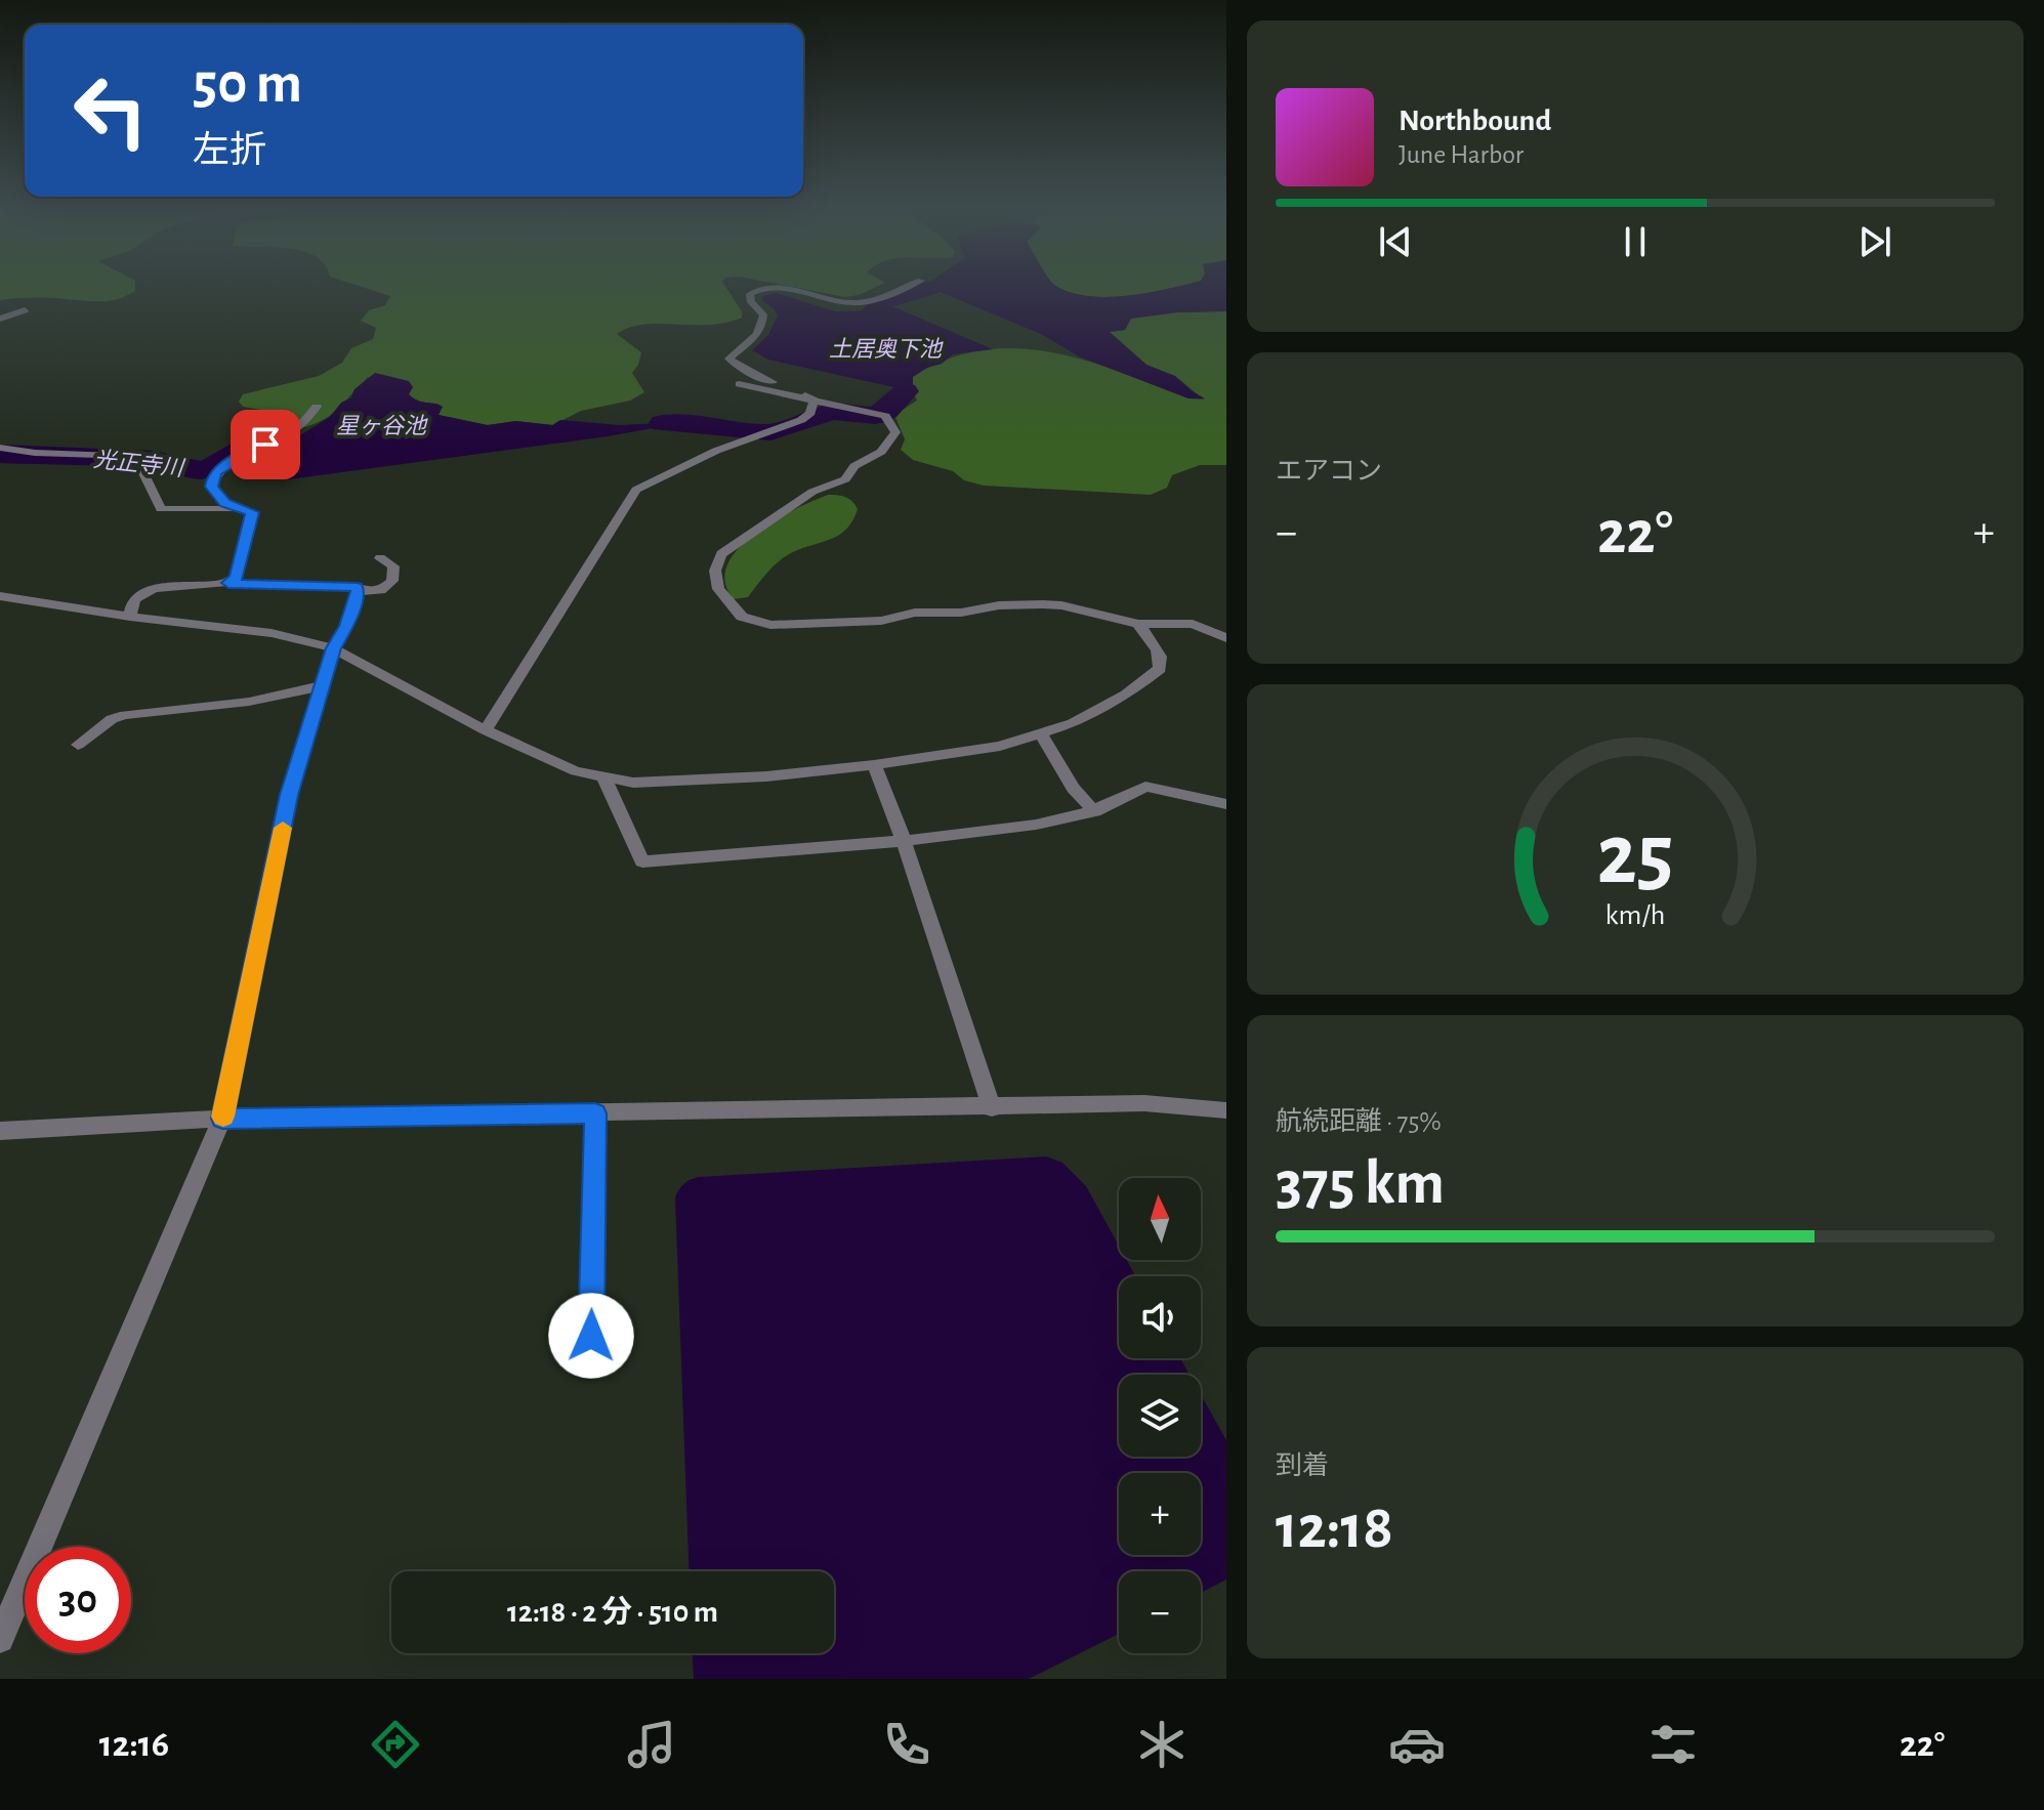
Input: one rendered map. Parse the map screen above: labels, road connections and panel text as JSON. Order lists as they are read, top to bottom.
{
  "water": ["土居奥下池", "星ヶ谷池", "光正寺川"],
  "north": "top",
  "page": {
    "turn": ["50 m", "左折"],
    "song": ["Northbound", "June Harbor"],
    "tile": [
      "エアコン",
      ["航続距離 · 75%", "375 km"],
      ["到着", "12:18"]
    ],
    "heat": ["−", "22°", "+"],
    "map_buttons": ["+", "−"],
    "limit": "30",
    "trip": "12:18 · 2 分 · 510 m",
    "tabs": ["12:16", "22°"],
    "gauge": ["25", "km/h"]
  }
}
